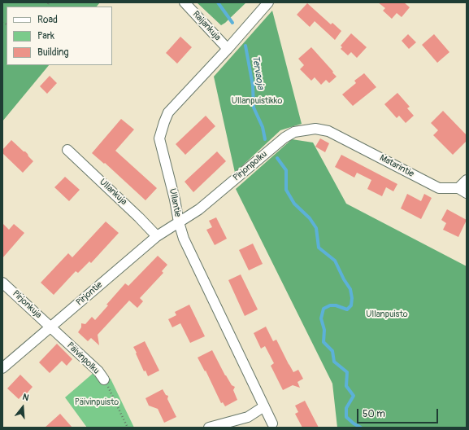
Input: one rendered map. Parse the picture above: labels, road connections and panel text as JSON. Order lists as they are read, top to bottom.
{
  "streets": {
    "street": [
      "Raijankuja",
      "Pirjonpolku",
      "Matarintie",
      "Ullankuja",
      "Ullantie",
      "Pirjontie",
      "Pirjonkuja",
      "Päivinpolku"
    ]
  },
  "crossings": [
    ["Raijankuja", "Ullantie"],
    ["Pirjonpolku", "Matarintie"],
    ["Pirjonpolku", "Ullantie"],
    ["Pirjonpolku", "Pirjontie"],
    ["Ullankuja", "Pirjontie"],
    ["Ullantie", "Pirjontie"],
    ["Pirjontie", "Pirjonkuja"],
    ["Pirjontie", "Päivinpolku"],
    ["Pirjonkuja", "Päivinpolku"]
  ],
  "water": ["Tervaoja"],
  "parks": ["Ullanpuistikko", "Ullanpuisto", "Päivinpuisto"],
  "legend": ["Road", "Park", "Building"],
  "scale_bar": "50 m",
  "north": "top"
}
